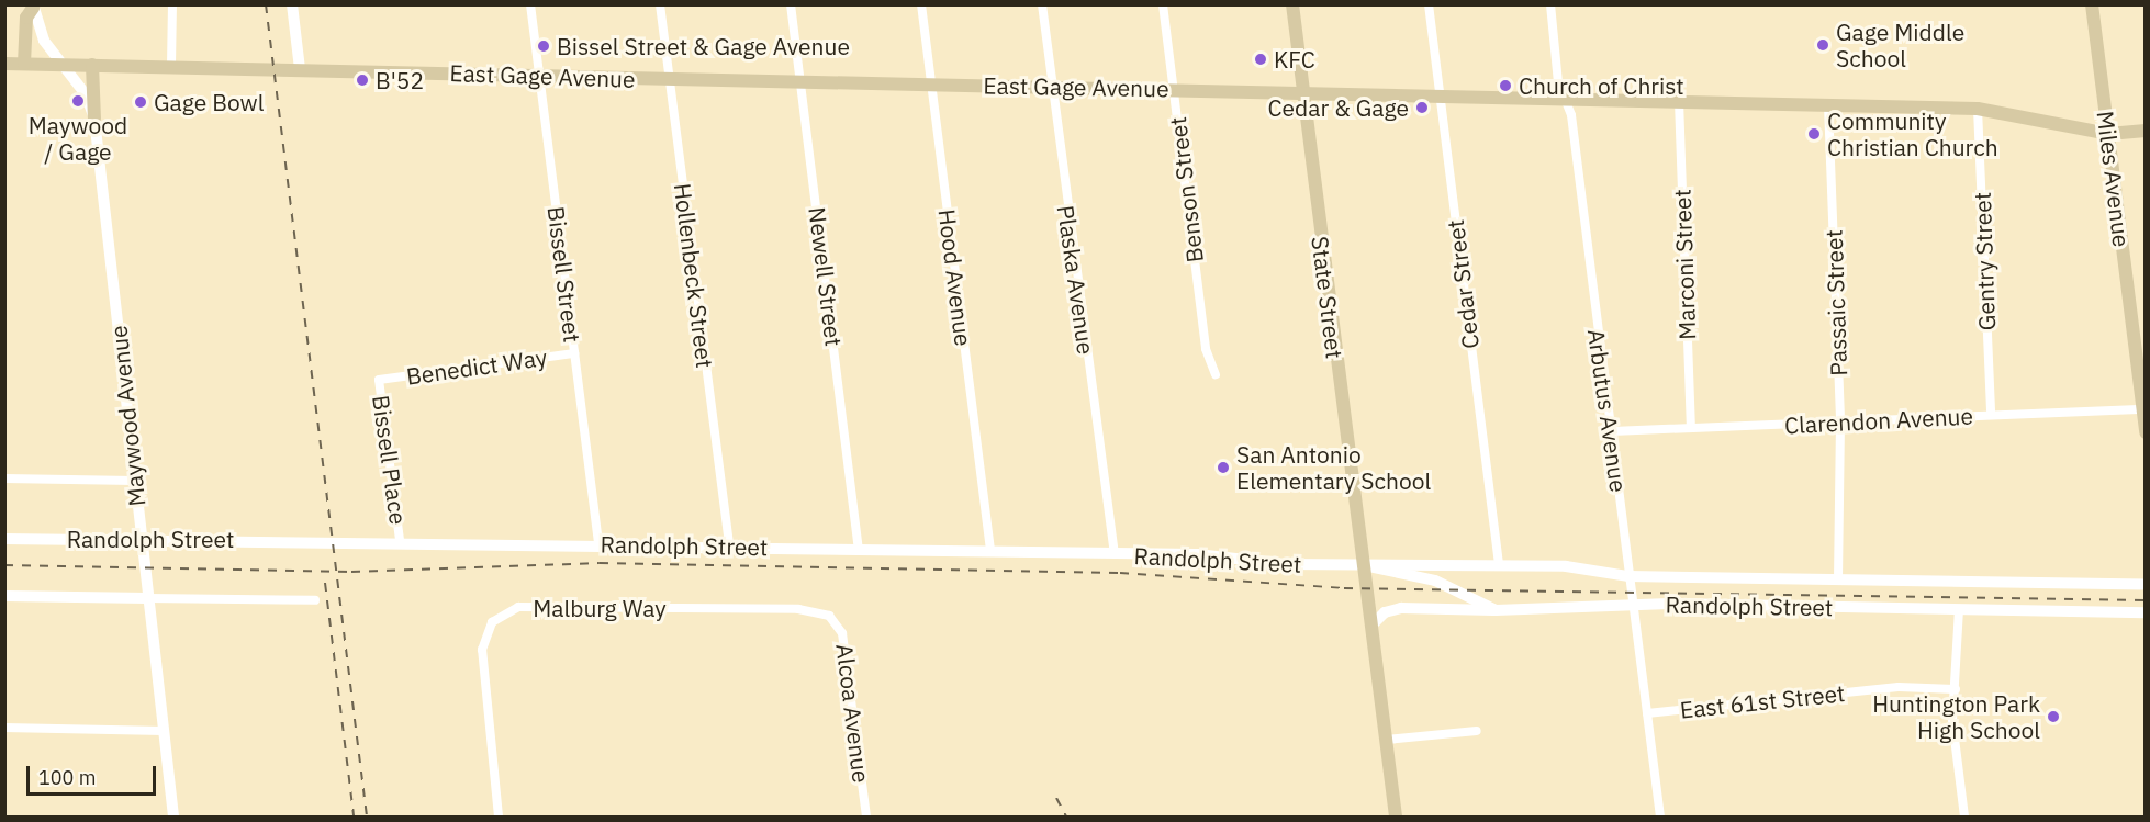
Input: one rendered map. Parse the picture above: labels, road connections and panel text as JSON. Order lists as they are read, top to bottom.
{
  "streets": {
    "main road": ["East Gage Avenue", "Miles Avenue", "State Street"],
    "street": [
      "Benson Street",
      "Gentry Street",
      "Marconi Street",
      "Bissell Street",
      "Hollenbeck Street",
      "Newell Street",
      "Hood Avenue",
      "Plaska Avenue",
      "Cedar Street",
      "Passaic Street",
      "Benedict Way",
      "Arbutus Avenue",
      "Maywood Avenue",
      "Clarendon Avenue",
      "Bissell Place",
      "Randolph Street",
      "Malburg Way",
      "East 61st Street",
      "Alcoa Avenue"
    ]
  },
  "crossings": [
    ["East Gage Avenue", "Miles Avenue"],
    ["East Gage Avenue", "Benson Street"],
    ["East Gage Avenue", "Gentry Street"],
    ["East Gage Avenue", "Marconi Street"],
    ["East Gage Avenue", "Bissell Street"],
    ["East Gage Avenue", "Hollenbeck Street"],
    ["East Gage Avenue", "Newell Street"],
    ["East Gage Avenue", "Hood Avenue"],
    ["East Gage Avenue", "Plaska Avenue"],
    ["East Gage Avenue", "Cedar Street"],
    ["East Gage Avenue", "State Street"],
    ["East Gage Avenue", "Passaic Street"],
    ["East Gage Avenue", "Arbutus Avenue"],
    ["East Gage Avenue", "Maywood Avenue"],
    ["Miles Avenue", "Clarendon Avenue"],
    ["Gentry Street", "Clarendon Avenue"],
    ["Marconi Street", "Clarendon Avenue"],
    ["Bissell Street", "Benedict Way"],
    ["Bissell Street", "Randolph Street"],
    ["Hollenbeck Street", "Randolph Street"],
    ["Newell Street", "Randolph Street"],
    ["Hood Avenue", "Randolph Street"],
    ["Plaska Avenue", "Randolph Street"],
    ["Cedar Street", "Randolph Street"],
    ["State Street", "Randolph Street"],
    ["Passaic Street", "Clarendon Avenue"],
    ["Passaic Street", "Randolph Street"],
    ["Benedict Way", "Bissell Place"],
    ["Arbutus Avenue", "Clarendon Avenue"],
    ["Arbutus Avenue", "Randolph Street"],
    ["Arbutus Avenue", "East 61st Street"],
    ["Maywood Avenue", "Randolph Street"],
    ["Bissell Place", "Randolph Street"],
    ["Malburg Way", "Alcoa Avenue"]
  ],
  "places": [
    "Gage Middle School",
    "Bissel Street & Gage Avenue",
    "KFC",
    "B'52",
    "Church of Christ",
    "Maywood / Gage",
    "Gage Bowl",
    "Cedar & Gage",
    "Community Christian Church",
    "San Antonio Elementary School",
    "Huntington Park High School"
  ],
  "scale_bar": "100 m"
}
